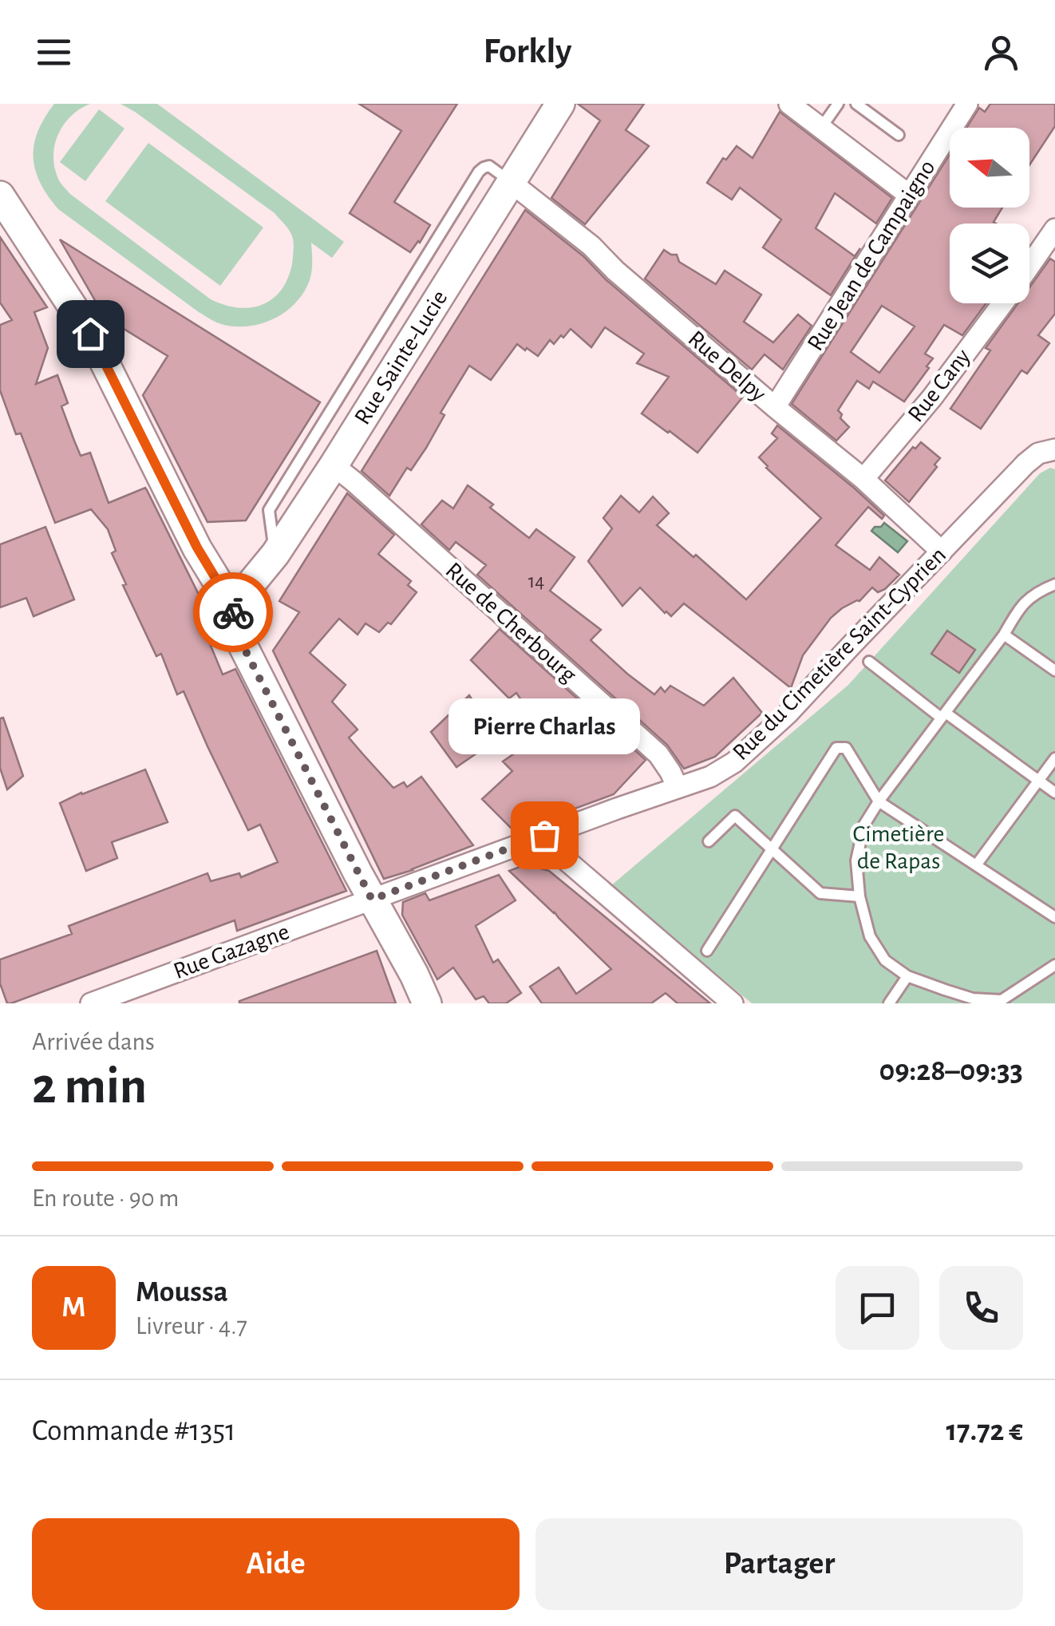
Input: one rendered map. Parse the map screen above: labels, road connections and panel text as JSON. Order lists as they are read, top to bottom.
{
  "streets": {
    "street": [
      "Rue Jean de Campaigno",
      "Rue Sainte-Lucie",
      "Rue Delpy",
      "Rue Cany",
      "Rue de Cherbourg",
      "Rue du Cimetière Saint-Cyprien",
      "Rue Gazagne"
    ]
  },
  "crossings": [
    ["Rue Jean de Campaigno", "Rue Delpy"],
    ["Rue Sainte-Lucie", "Rue Delpy"],
    ["Rue Sainte-Lucie", "Rue de Cherbourg"],
    ["Rue Delpy", "Rue Cany"],
    ["Rue Delpy", "Rue du Cimetière Saint-Cyprien"],
    ["Rue de Cherbourg", "Rue du Cimetière Saint-Cyprien"],
    ["Rue du Cimetière Saint-Cyprien", "Rue Gazagne"]
  ],
  "parks": ["Cimetière de Rapas"],
  "places": ["Pierre Charlas"],
  "house_numbers": ["14"],
  "north": "left",
  "page": {
    "header": "Forkly",
    "bubble": "Pierre Charlas",
    "heading": ["2 min", "Arrivée dans", "09:28–09:33"],
    "panel": [
      "Moussa",
      "Livreur · 4.7",
      "Commande #1351",
      "17.72 €"
    ],
    "bar": "En route · 90 m",
    "round": "M",
    "buttons": ["Aide", "Partager"]
  }
}
